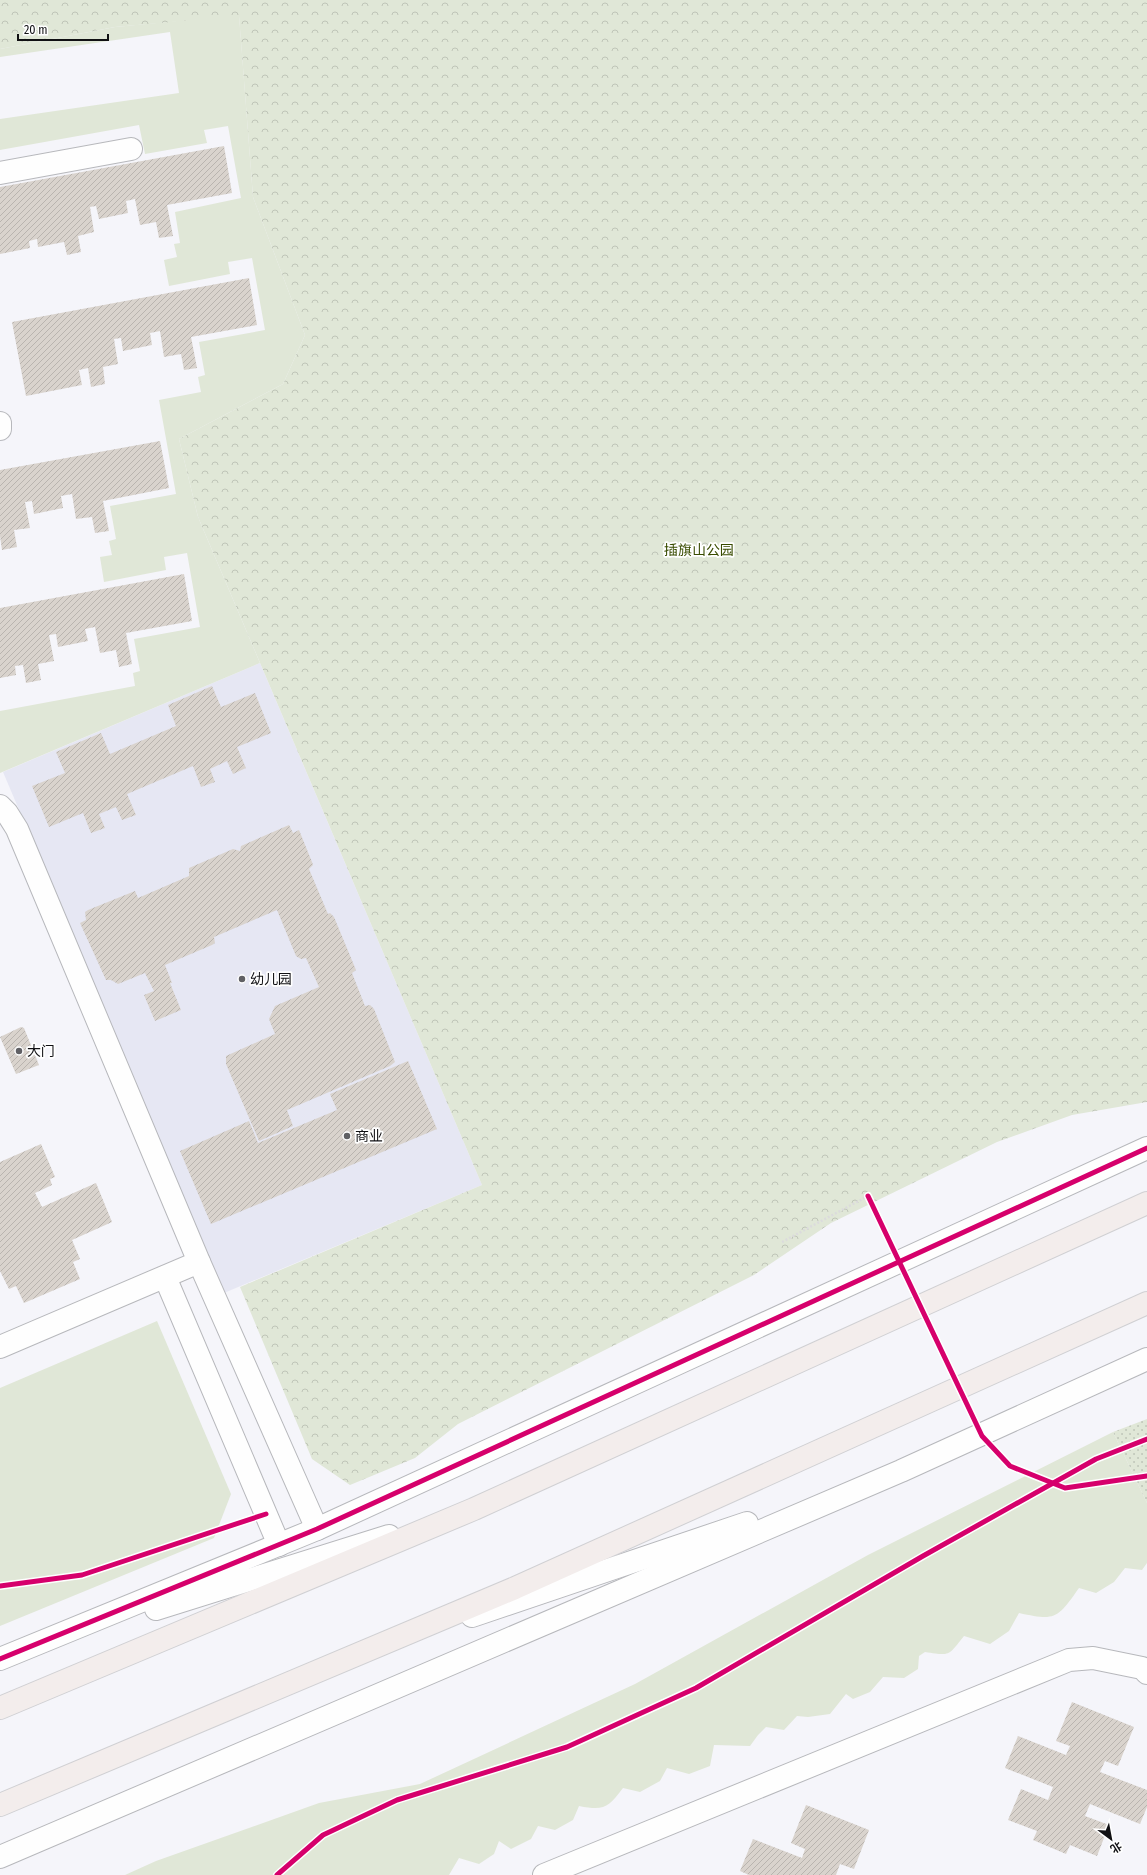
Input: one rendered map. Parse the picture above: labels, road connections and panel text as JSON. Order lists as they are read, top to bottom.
{
  "parks": ["插旗山公园"],
  "places": ["幼儿园", "大门", "商业"],
  "scale_bar": "20 m",
  "north": "bottom right"
}
